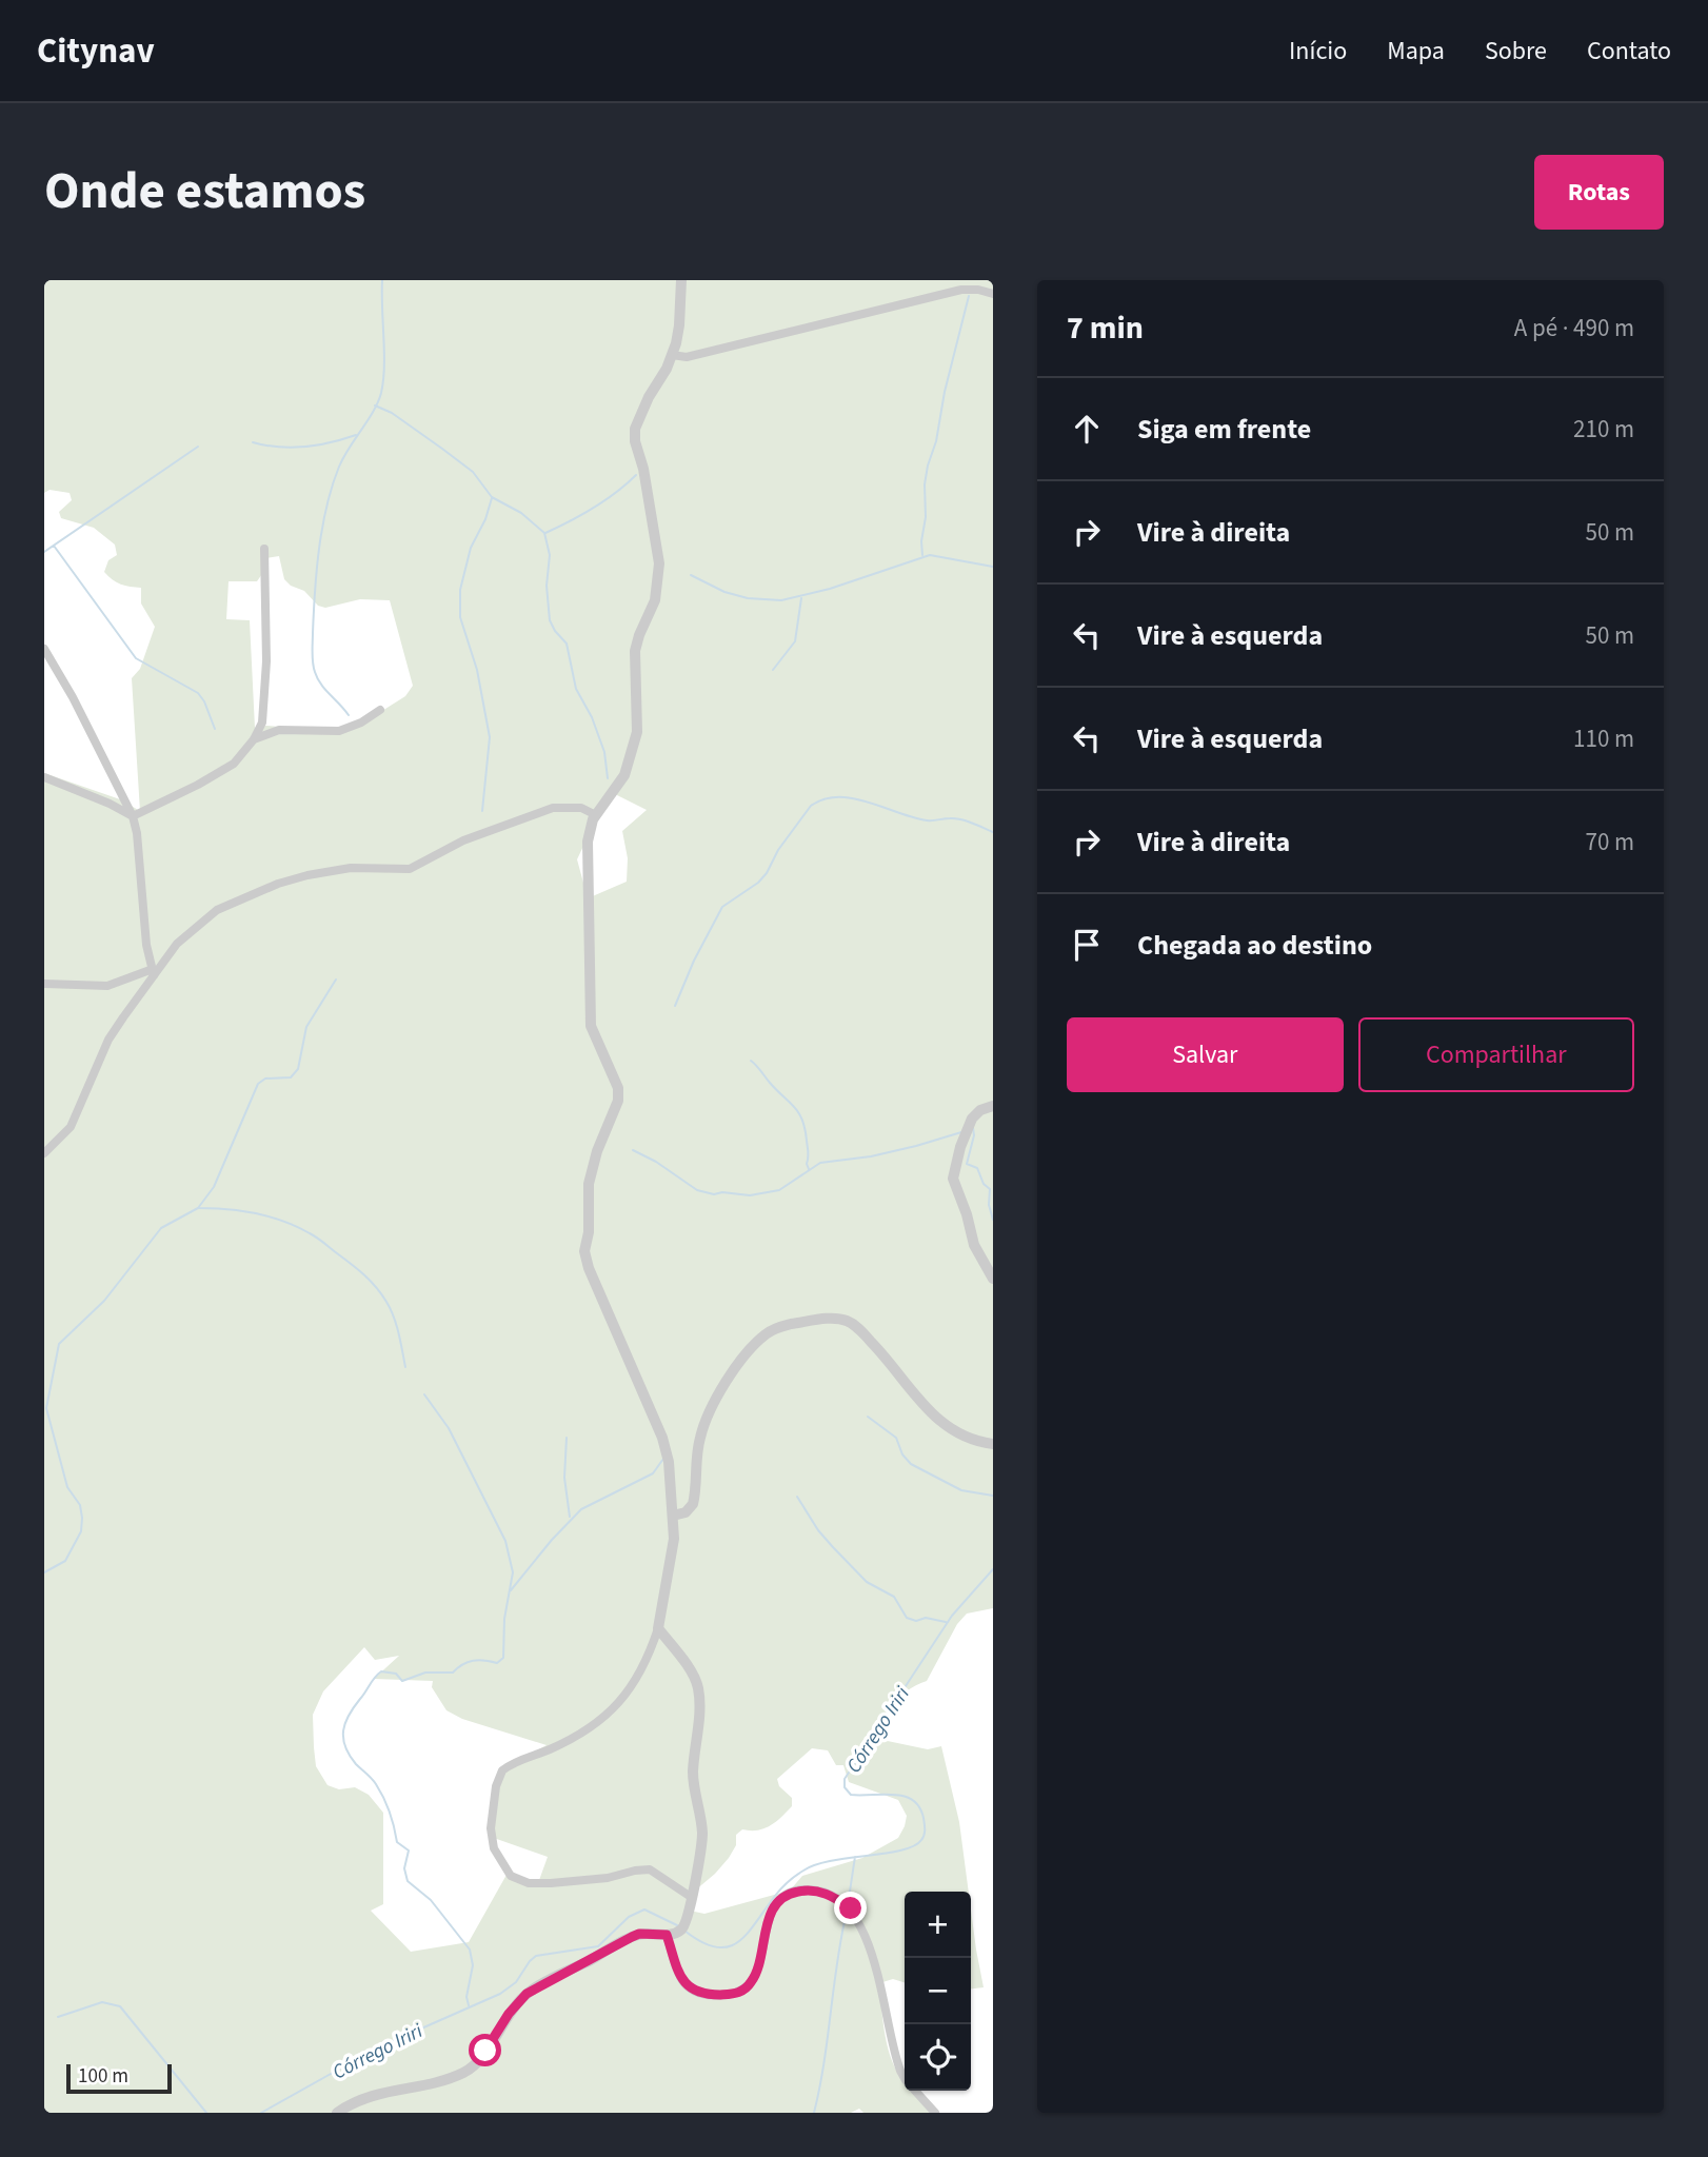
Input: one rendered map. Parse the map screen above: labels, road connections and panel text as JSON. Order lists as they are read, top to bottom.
{
  "water": ["Córrego Iriri"],
  "scale_bar": "100 m",
  "page": {
    "header": "Citynav",
    "nav": [
      "Início",
      "Mapa",
      "Sobre",
      "Contato"
    ],
    "title": "Onde estamos",
    "buttons": [
      "Rotas",
      ["Salvar", "Compartilhar"]
    ],
    "heading": ["7 min", "A pé · 490 m"],
    "list": [
      ["Siga em frente", "210 m"],
      ["Vire à direita", "50 m"],
      ["Vire à esquerda", "50 m"],
      ["Vire à esquerda", "110 m"],
      ["Vire à direita", "70 m"],
      "Chegada ao destino"
    ],
    "map_buttons": ["+", "−"],
    "scale": "100 m"
  }
}
